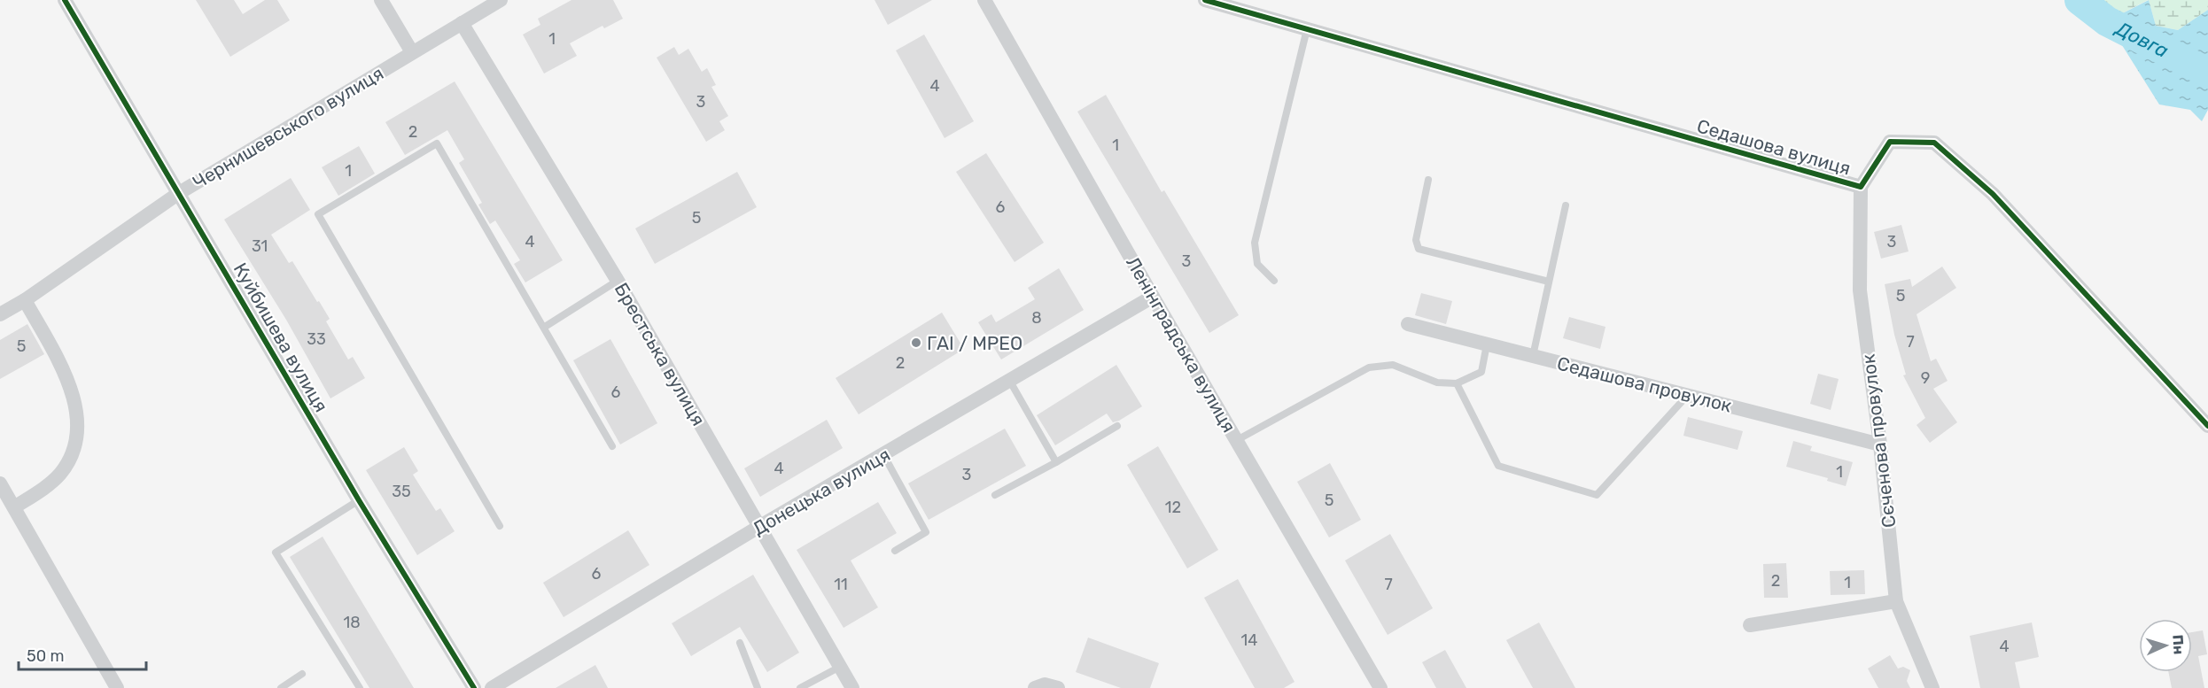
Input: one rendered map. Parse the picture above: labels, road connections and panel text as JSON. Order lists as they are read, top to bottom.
{
  "streets": {
    "street": [
      "Чернишевського вулиця",
      "Седашова вулиця",
      "Куйбишева вулиця",
      "Ленінградська вулиця",
      "Брестська вулиця",
      "Седашова провулок",
      "Сєченова провулок",
      "Донецька вулиця"
    ]
  },
  "crossings": [
    ["Чернишевського вулиця", "Куйбишева вулиця"],
    ["Чернишевського вулиця", "Брестська вулиця"],
    ["Седашова вулиця", "Сєченова провулок"],
    ["Ленінградська вулиця", "Донецька вулиця"],
    ["Брестська вулиця", "Донецька вулиця"],
    ["Седашова провулок", "Сєченова провулок"]
  ],
  "water": ["Довга"],
  "places": ["ГАІ / МРЕО"],
  "house_numbers": [
    "1",
    "4",
    "3",
    "2",
    "1",
    "1",
    "6",
    "5",
    "4",
    "3",
    "31",
    "3",
    "5",
    "8",
    "33",
    "7",
    "5",
    "2",
    "9",
    "6",
    "4",
    "1",
    "3",
    "35",
    "5",
    "12",
    "6",
    "2",
    "1",
    "11",
    "7",
    "18",
    "14",
    "4"
  ],
  "scale_bar": "50 m",
  "north": "right"
}
